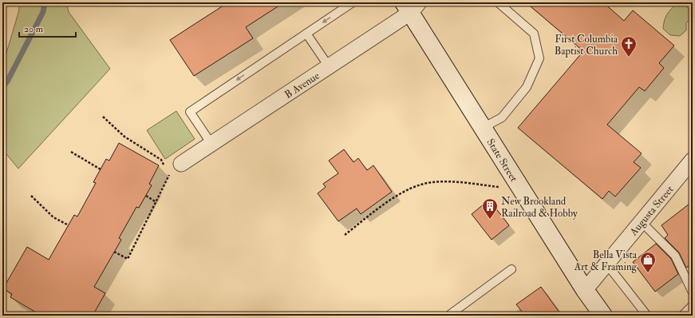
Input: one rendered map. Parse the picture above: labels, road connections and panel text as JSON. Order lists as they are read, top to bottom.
{
  "streets": {
    "main road": ["State Street"],
    "street": ["B Avenue", "Augusta Street"]
  },
  "crossings": [
    ["B Avenue", "State Street"],
    ["State Street", "Augusta Street"]
  ],
  "places": {
    "church": ["First Columbia Baptist Church"],
    "building": ["New Brookland Railroad & Hobby"],
    "shop": ["Bella Vista Art & Framing"]
  },
  "scale_bar": "20 m"
}
